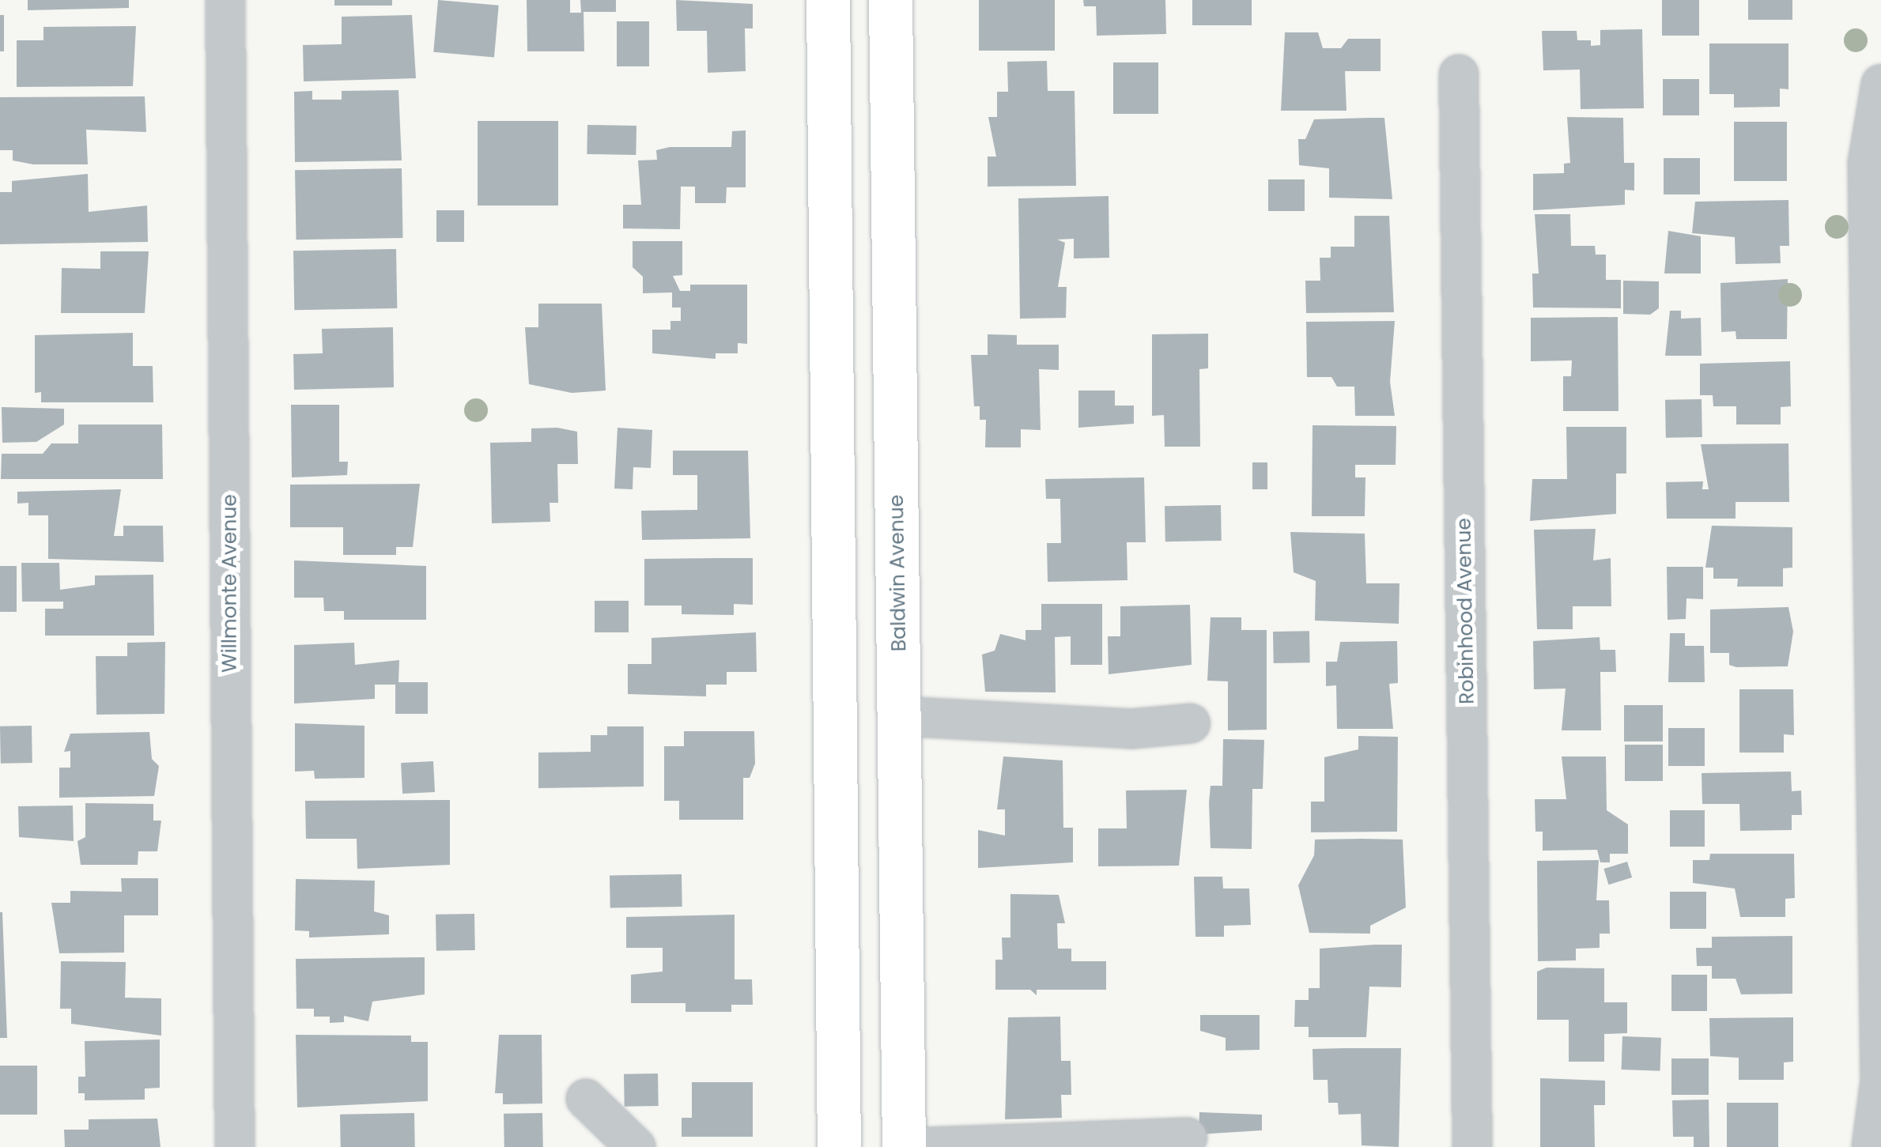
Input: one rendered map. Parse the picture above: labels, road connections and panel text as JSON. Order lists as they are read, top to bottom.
{
  "streets": {
    "main road": ["Baldwin Avenue"],
    "street": ["Willmonte Avenue", "Robinhood Avenue"]
  }
}
